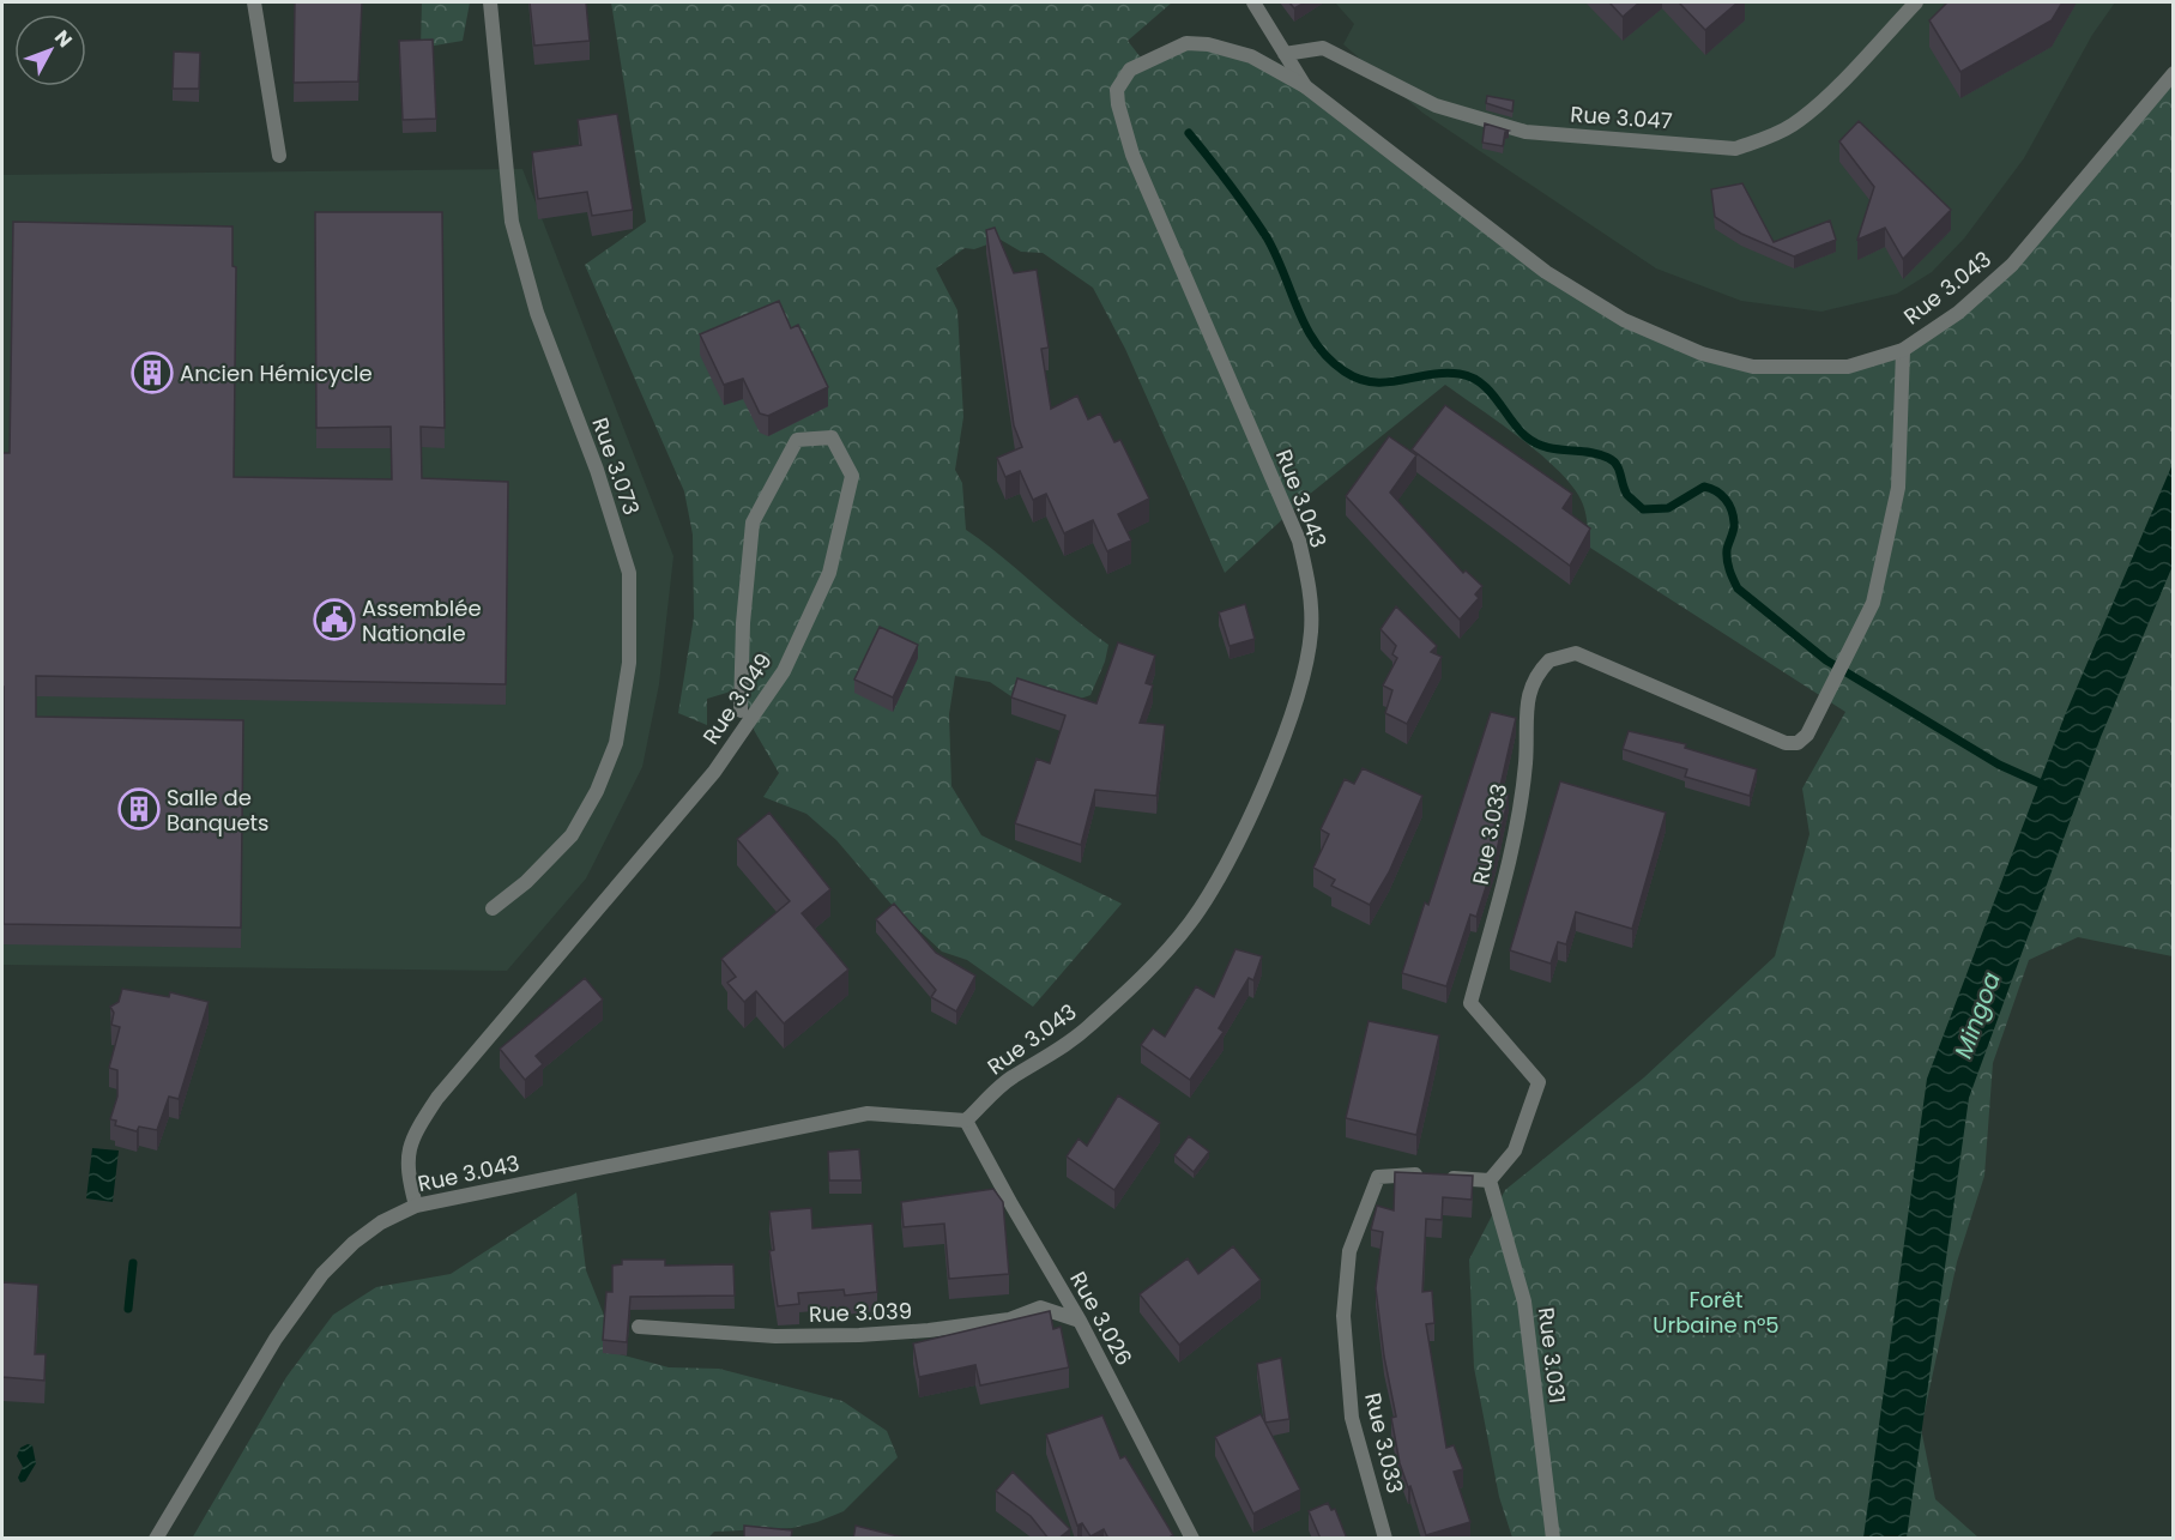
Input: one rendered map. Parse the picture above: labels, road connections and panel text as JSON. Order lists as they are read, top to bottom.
{
  "streets": {
    "street": [
      "Rue 3.047",
      "Rue 3.043",
      "Rue 3.073",
      "Rue 3.049",
      "Rue 3.033",
      "Rue 3.039",
      "Rue 3.026",
      "Rue 3.031"
    ]
  },
  "crossings": [
    ["Rue 3.043", "Rue 3.049"],
    ["Rue 3.043", "Rue 3.033"],
    ["Rue 3.043", "Rue 3.026"],
    ["Rue 3.033", "Rue 3.031"],
    ["Rue 3.039", "Rue 3.026"]
  ],
  "water": ["Mingoa"],
  "parks": ["Forêt Urbaine n°5"],
  "places": {
    "building": ["Ancien Hémicycle", "Salle de Banquets"],
    "public building": ["Assemblée Nationale"]
  },
  "north": "top right"
}
